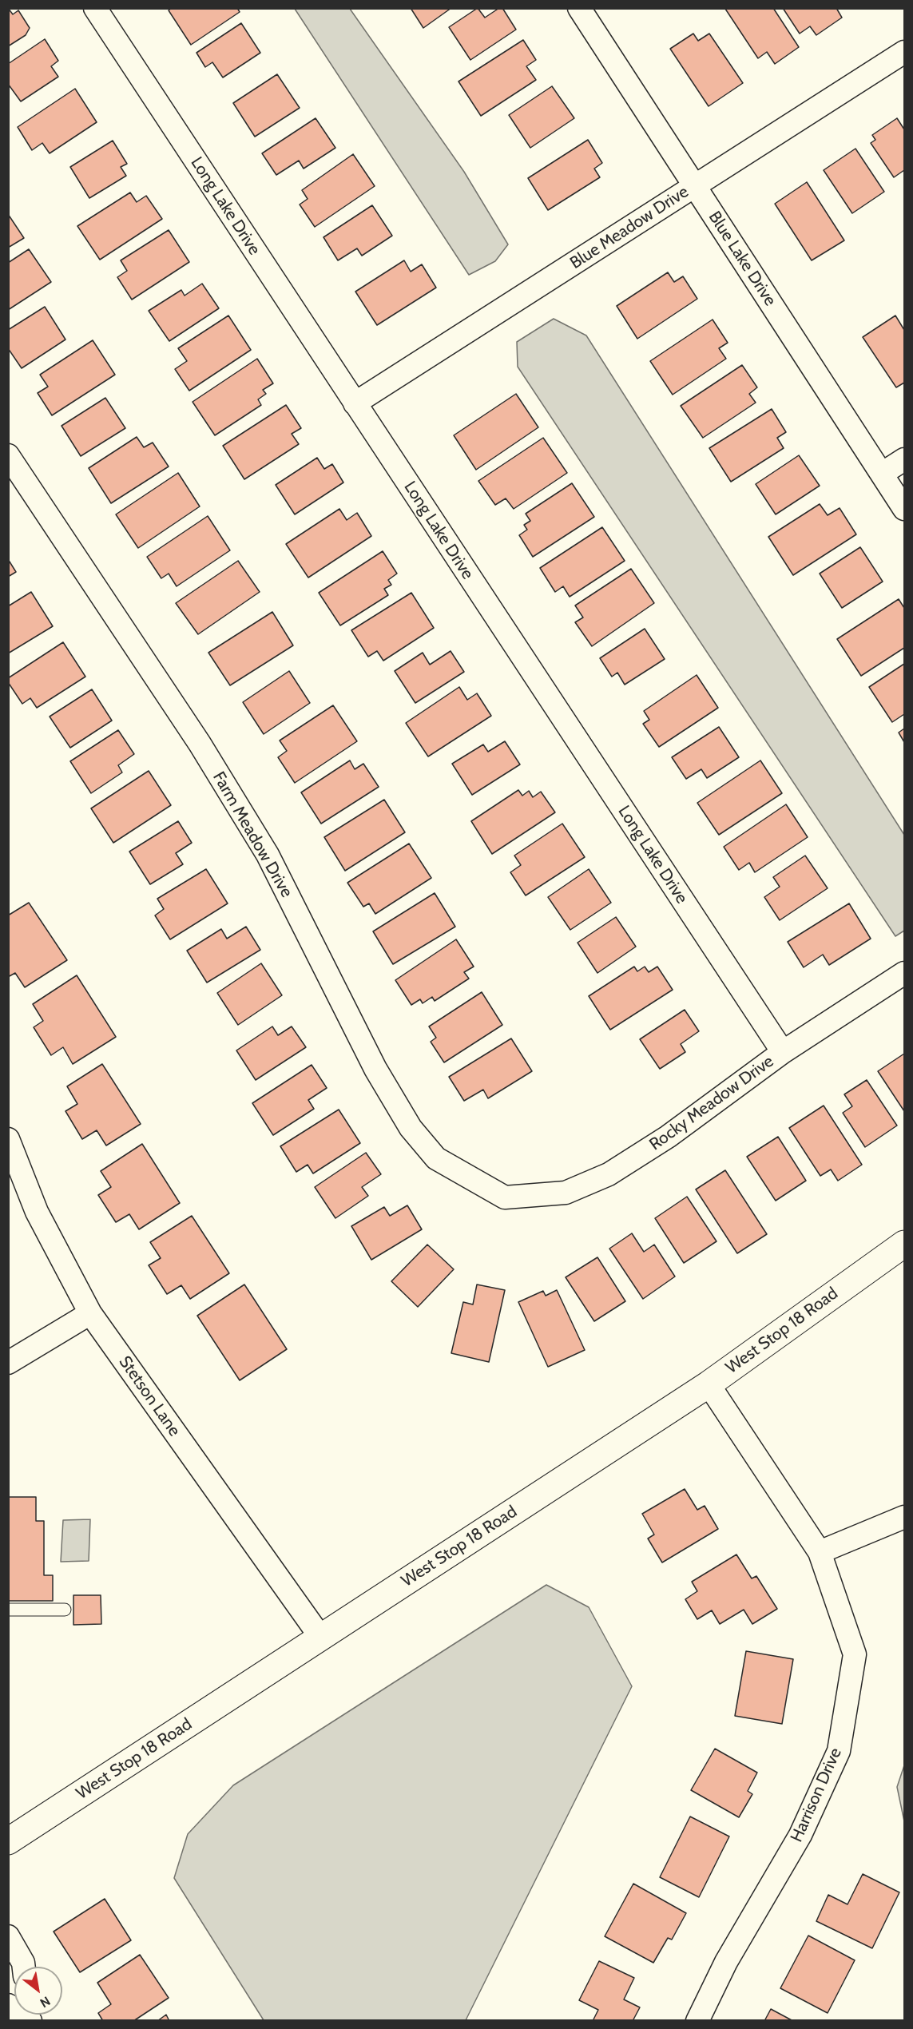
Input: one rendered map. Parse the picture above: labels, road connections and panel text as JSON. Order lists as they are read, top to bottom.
{
  "streets": {
    "street": [
      "Long Lake Drive",
      "Blue Meadow Drive",
      "Blue Lake Drive",
      "Farm Meadow Drive",
      "Rocky Meadow Drive",
      "West Stop 18 Road",
      "Stetson Lane",
      "Harrison Drive"
    ]
  },
  "crossings": [
    ["Long Lake Drive", "Blue Meadow Drive"],
    ["Long Lake Drive", "Rocky Meadow Drive"],
    ["Blue Meadow Drive", "Blue Lake Drive"],
    ["Farm Meadow Drive", "Rocky Meadow Drive"],
    ["West Stop 18 Road", "Stetson Lane"],
    ["West Stop 18 Road", "Harrison Drive"]
  ],
  "north": "bottom right"
}
